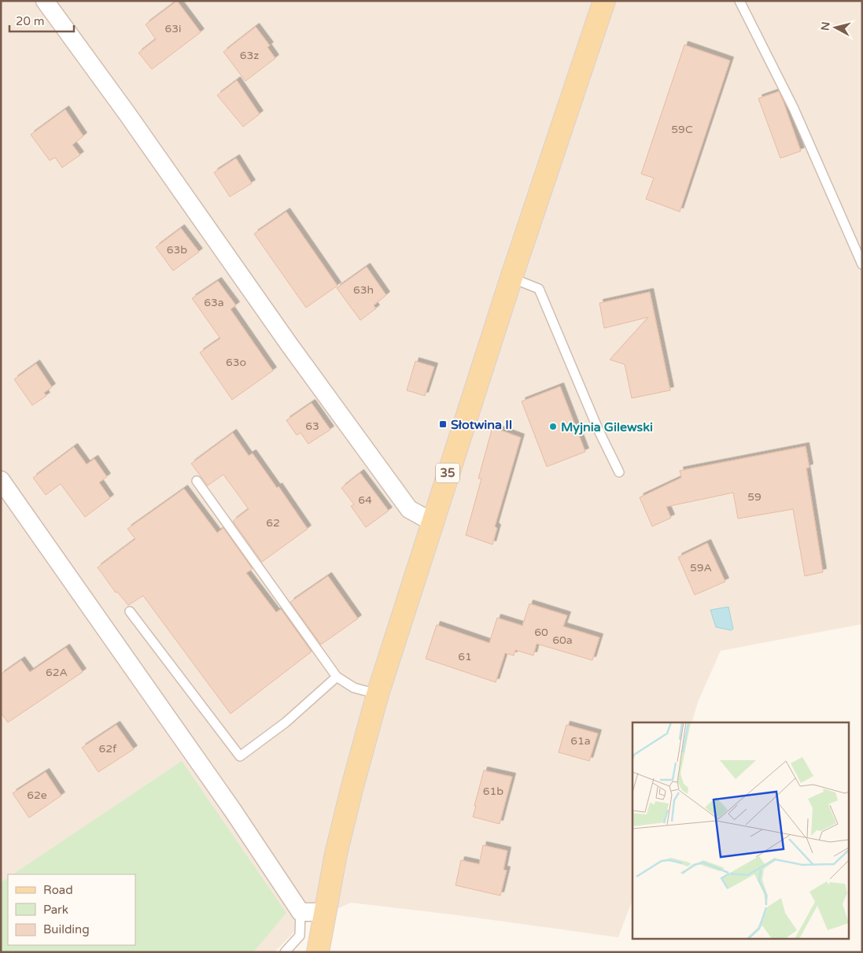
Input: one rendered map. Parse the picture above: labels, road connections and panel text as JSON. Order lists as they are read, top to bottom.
{
  "streets": {
    "main road": ["35"]
  },
  "places": {
    "transit": ["Słotwina II"],
    "other": ["Myjnia Gilewski"]
  },
  "house_numbers": [
    "63i",
    "63z",
    "59C",
    "63b",
    "63h",
    "63a",
    "63o",
    "63",
    "59",
    "64",
    "62",
    "59A",
    "60",
    "60a",
    "61",
    "62A",
    "61a",
    "62f",
    "61b",
    "62e"
  ],
  "legend": ["Road", "Park", "Building"],
  "scale_bar": "20 m",
  "north": "left"
}
